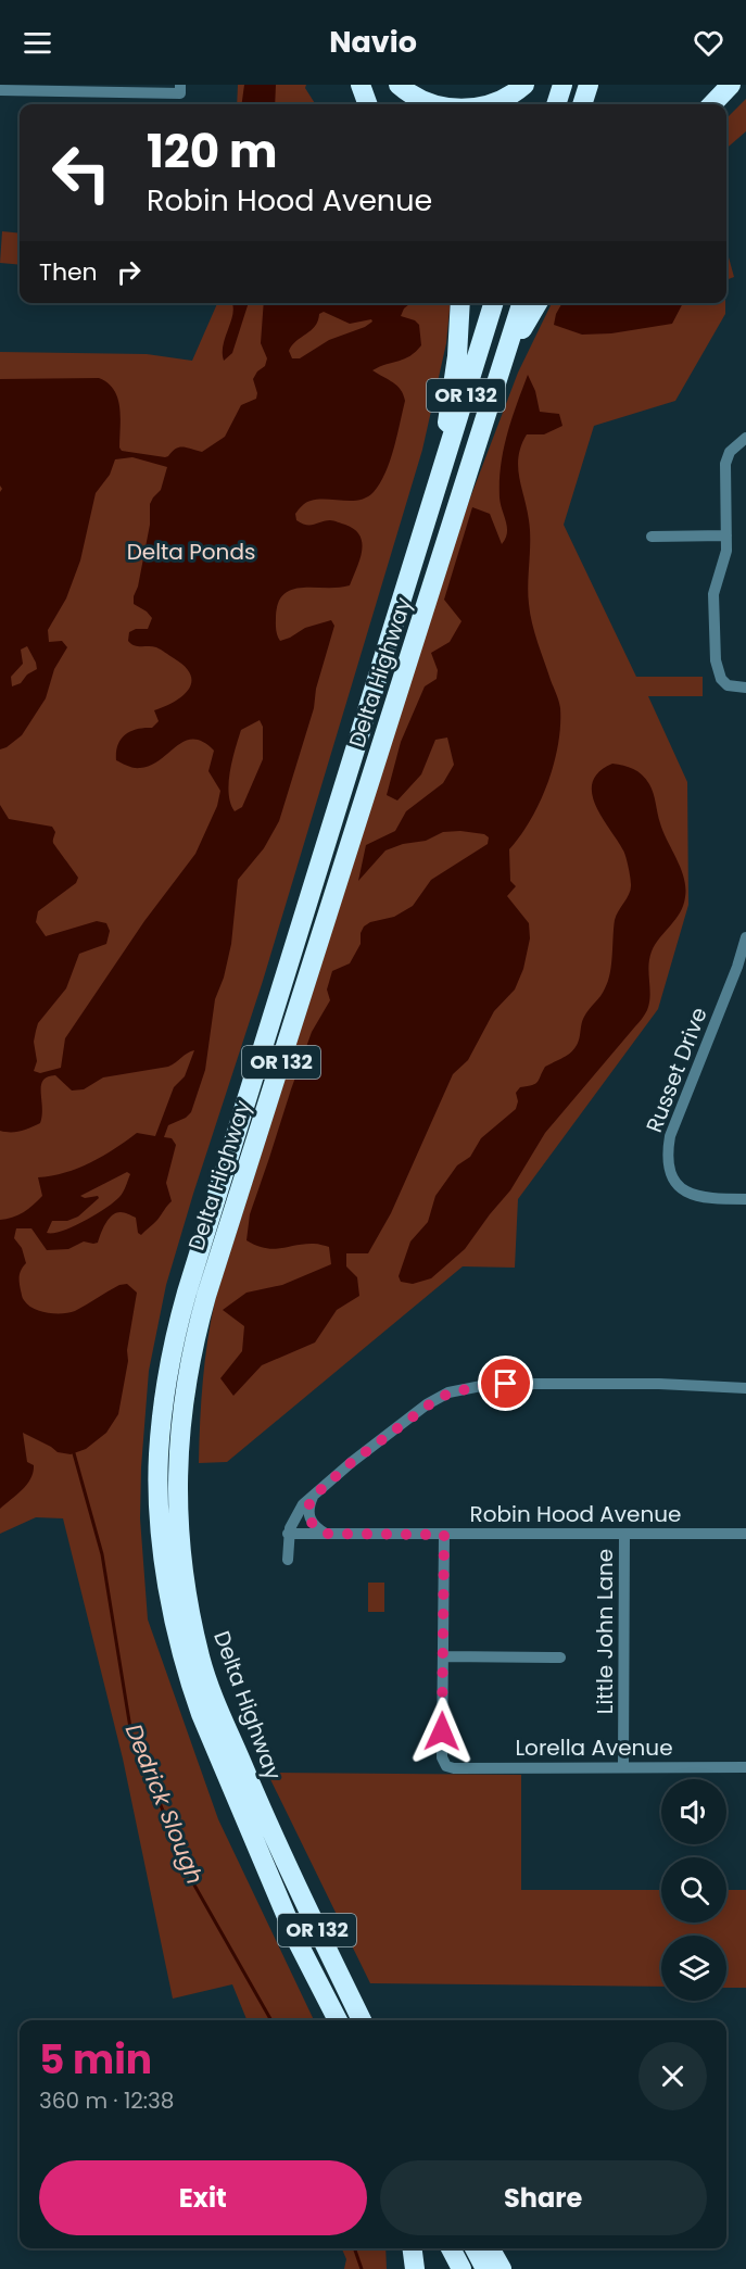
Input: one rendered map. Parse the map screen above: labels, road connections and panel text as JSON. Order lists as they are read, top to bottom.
{
  "streets": {
    "highway": ["OR 132", "Delta Highway"],
    "street": [
      "Russet Drive",
      "Robin Hood Avenue",
      "Little John Lane",
      "Lorella Avenue"
    ]
  },
  "crossings": [
    ["Robin Hood Avenue", "Little John Lane"],
    ["Little John Lane", "Lorella Avenue"]
  ],
  "water": ["Dedrick Slough"],
  "parks": ["Delta Ponds"],
  "page": {
    "header": "Navio",
    "turn": ["120 m", "Robin Hood Avenue"],
    "then": "Then",
    "heading": ["5 min", "360 m · 12:38"],
    "buttons": ["Exit", "Share"]
  }
}
